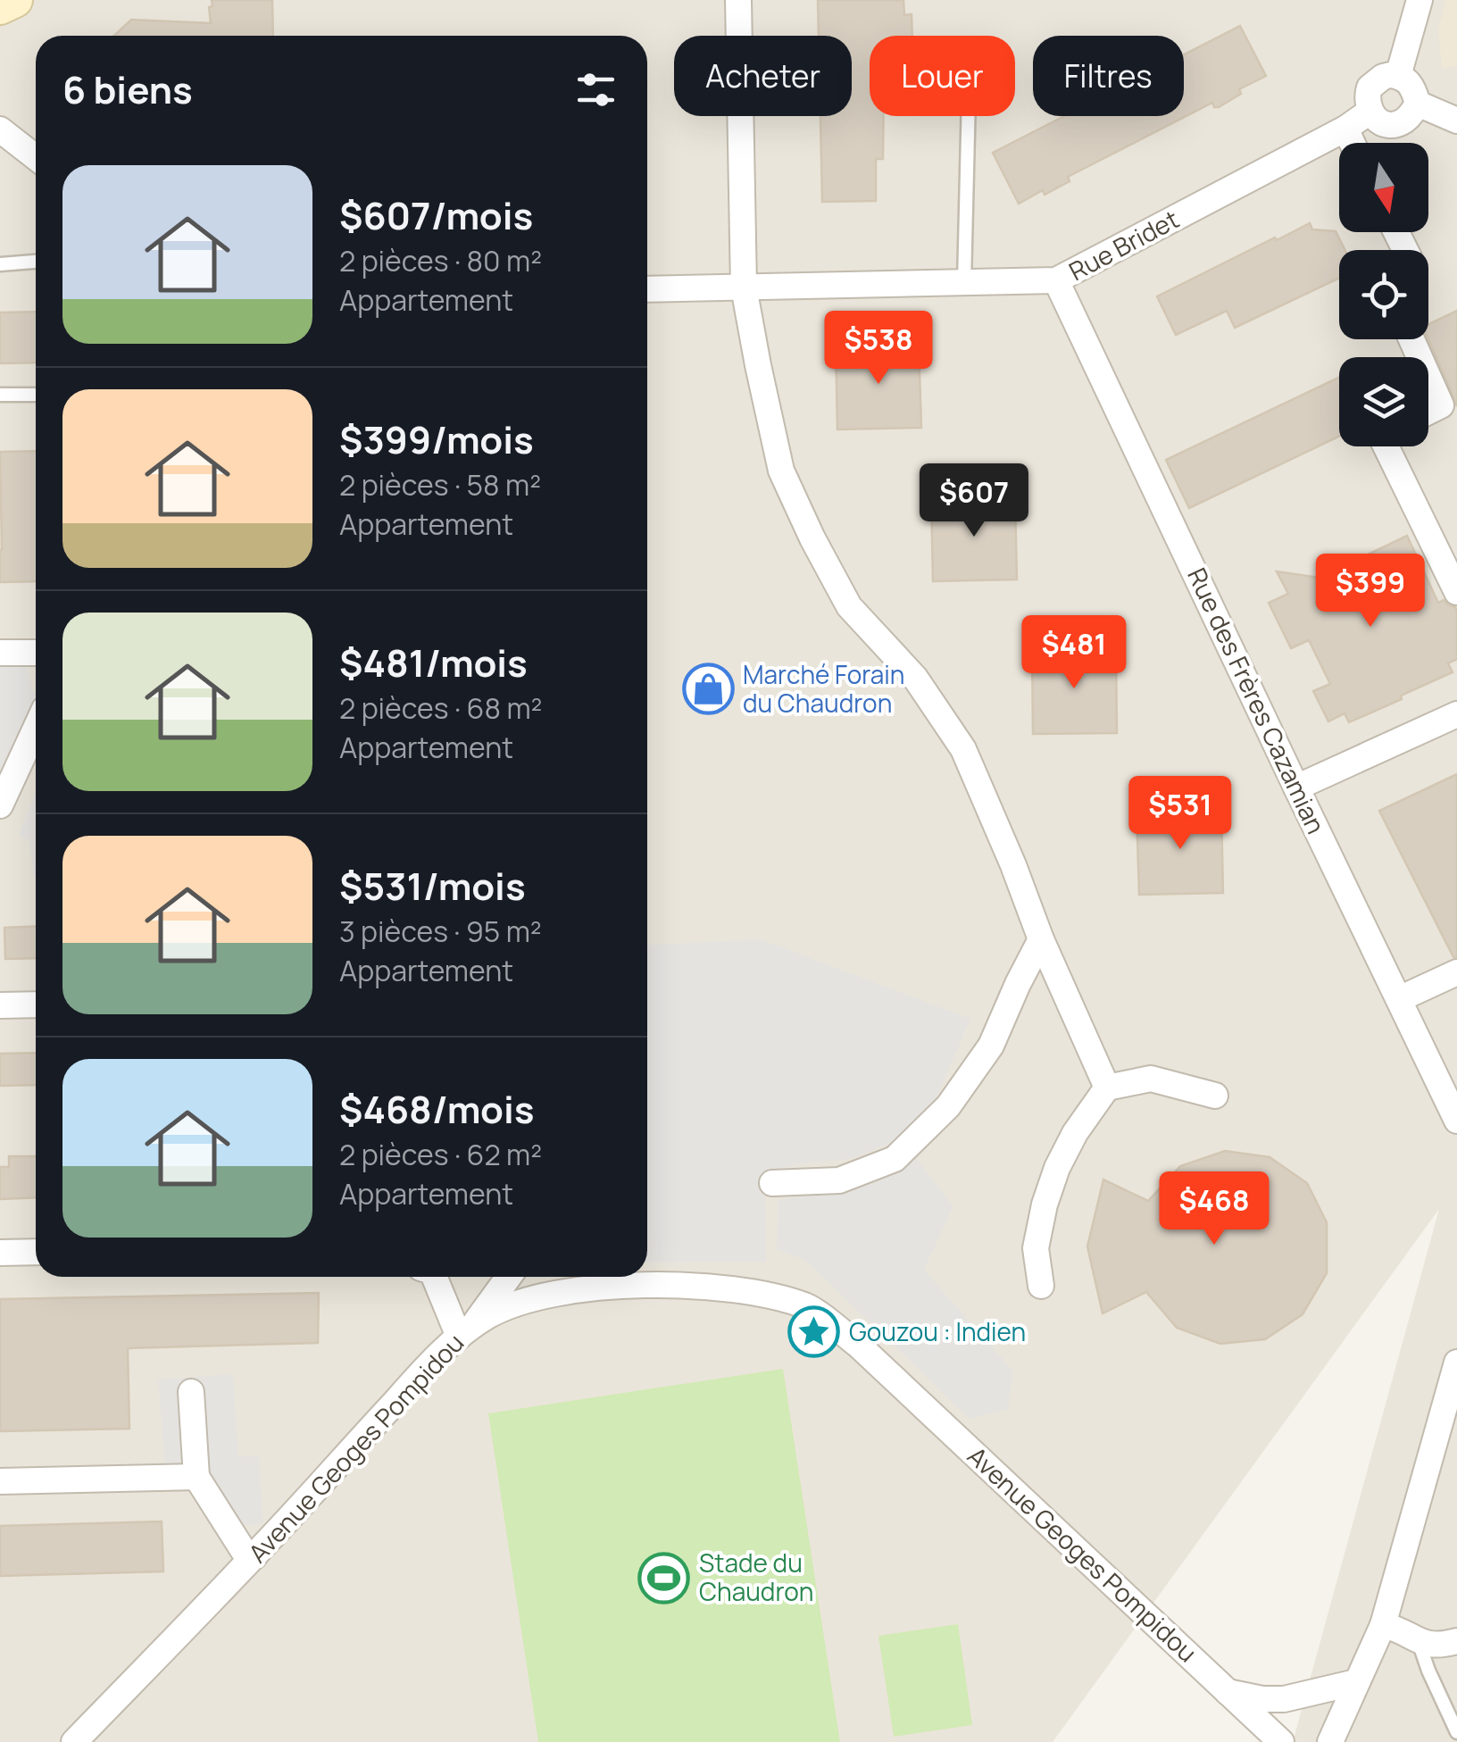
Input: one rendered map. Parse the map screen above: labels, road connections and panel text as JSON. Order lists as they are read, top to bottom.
{
  "streets": {
    "street": ["Rue Bridet", "Rue des Frères Cazamian", "Avenue Geoges Pompidou"]
  },
  "crossings": [
    ["Rue Bridet", "Rue des Frères Cazamian"]
  ],
  "places": {
    "shop": ["Marché Forain du Chaudron"],
    "place": ["Gouzou : Indien"],
    "sports": ["Stade du Chaudron"]
  },
  "north": "bottom",
  "page": {
    "chip": ["Acheter", "Louer", "Filtres"],
    "heading": "6 biens",
    "list": [
      {
        "name": "$607/mois",
        "note": "2 pièces · 80 m² · Appartement"
      },
      {
        "name": "$399/mois",
        "note": "2 pièces · 58 m² · Appartement"
      },
      {
        "name": "$481/mois",
        "note": "2 pièces · 68 m² · Appartement"
      },
      {
        "name": "$531/mois",
        "note": "3 pièces · 95 m² · Appartement"
      },
      {
        "name": "$468/mois",
        "note": "2 pièces · 62 m² · Appartement"
      }
    ],
    "price": [
      "$538",
      "$607",
      "$399",
      "$481",
      "$531",
      "$468"
    ]
  }
}
